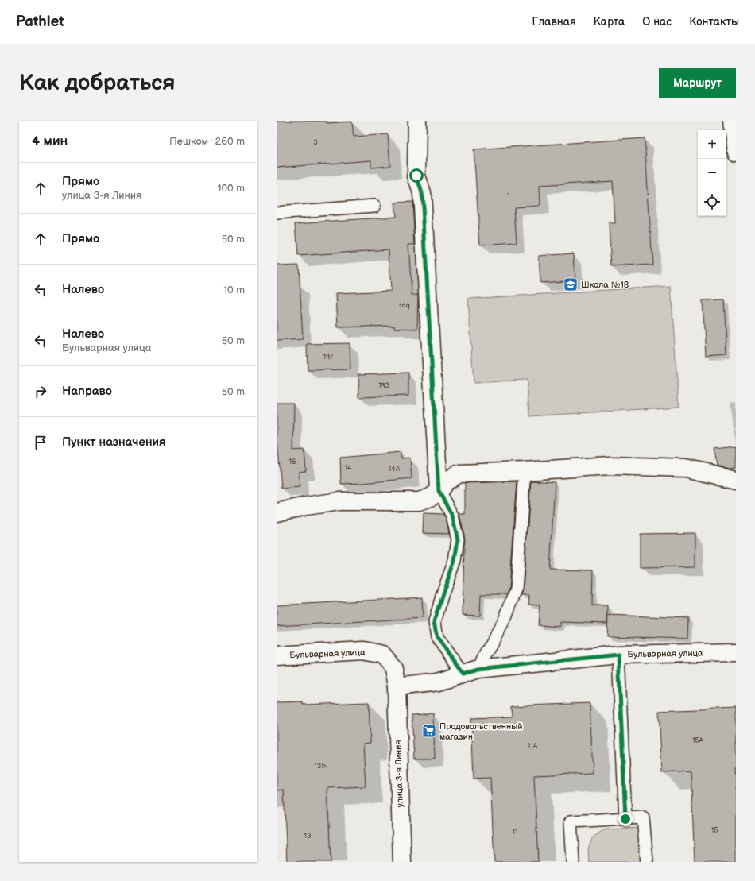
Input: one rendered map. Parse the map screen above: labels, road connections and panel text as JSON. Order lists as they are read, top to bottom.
{
  "streets": {
    "street": ["Бульварная улица", "улица 3-я Линия"]
  },
  "crossings": [
    ["Бульварная улица", "улица 3-я Линия"]
  ],
  "places": {
    "school or university": ["Школа №18"],
    "supermarket": ["Продовольственный магазин"]
  },
  "house_numbers": [
    "3",
    "1",
    "199",
    "197",
    "193",
    "16",
    "14",
    "14А",
    "15А",
    "11А",
    "13Б",
    "15",
    "11",
    "13"
  ],
  "page": {
    "header": "Pathlet",
    "nav": [
      "Главная",
      "Карта",
      "О нас",
      "Контакты"
    ],
    "buttons": "Маршрут",
    "title": "Как добраться",
    "heading": ["4 мин", "Пешком · 260 m"],
    "map_buttons": ["+", "−"],
    "list": [
      ["Прямо", "улица 3-я Линия", "100 m"],
      ["Прямо", "50 m"],
      ["Налево", "10 m"],
      ["Налево", "Бульварная улица", "50 m"],
      ["Направо", "50 m"],
      "Пункт назначения"
    ]
  }
}
